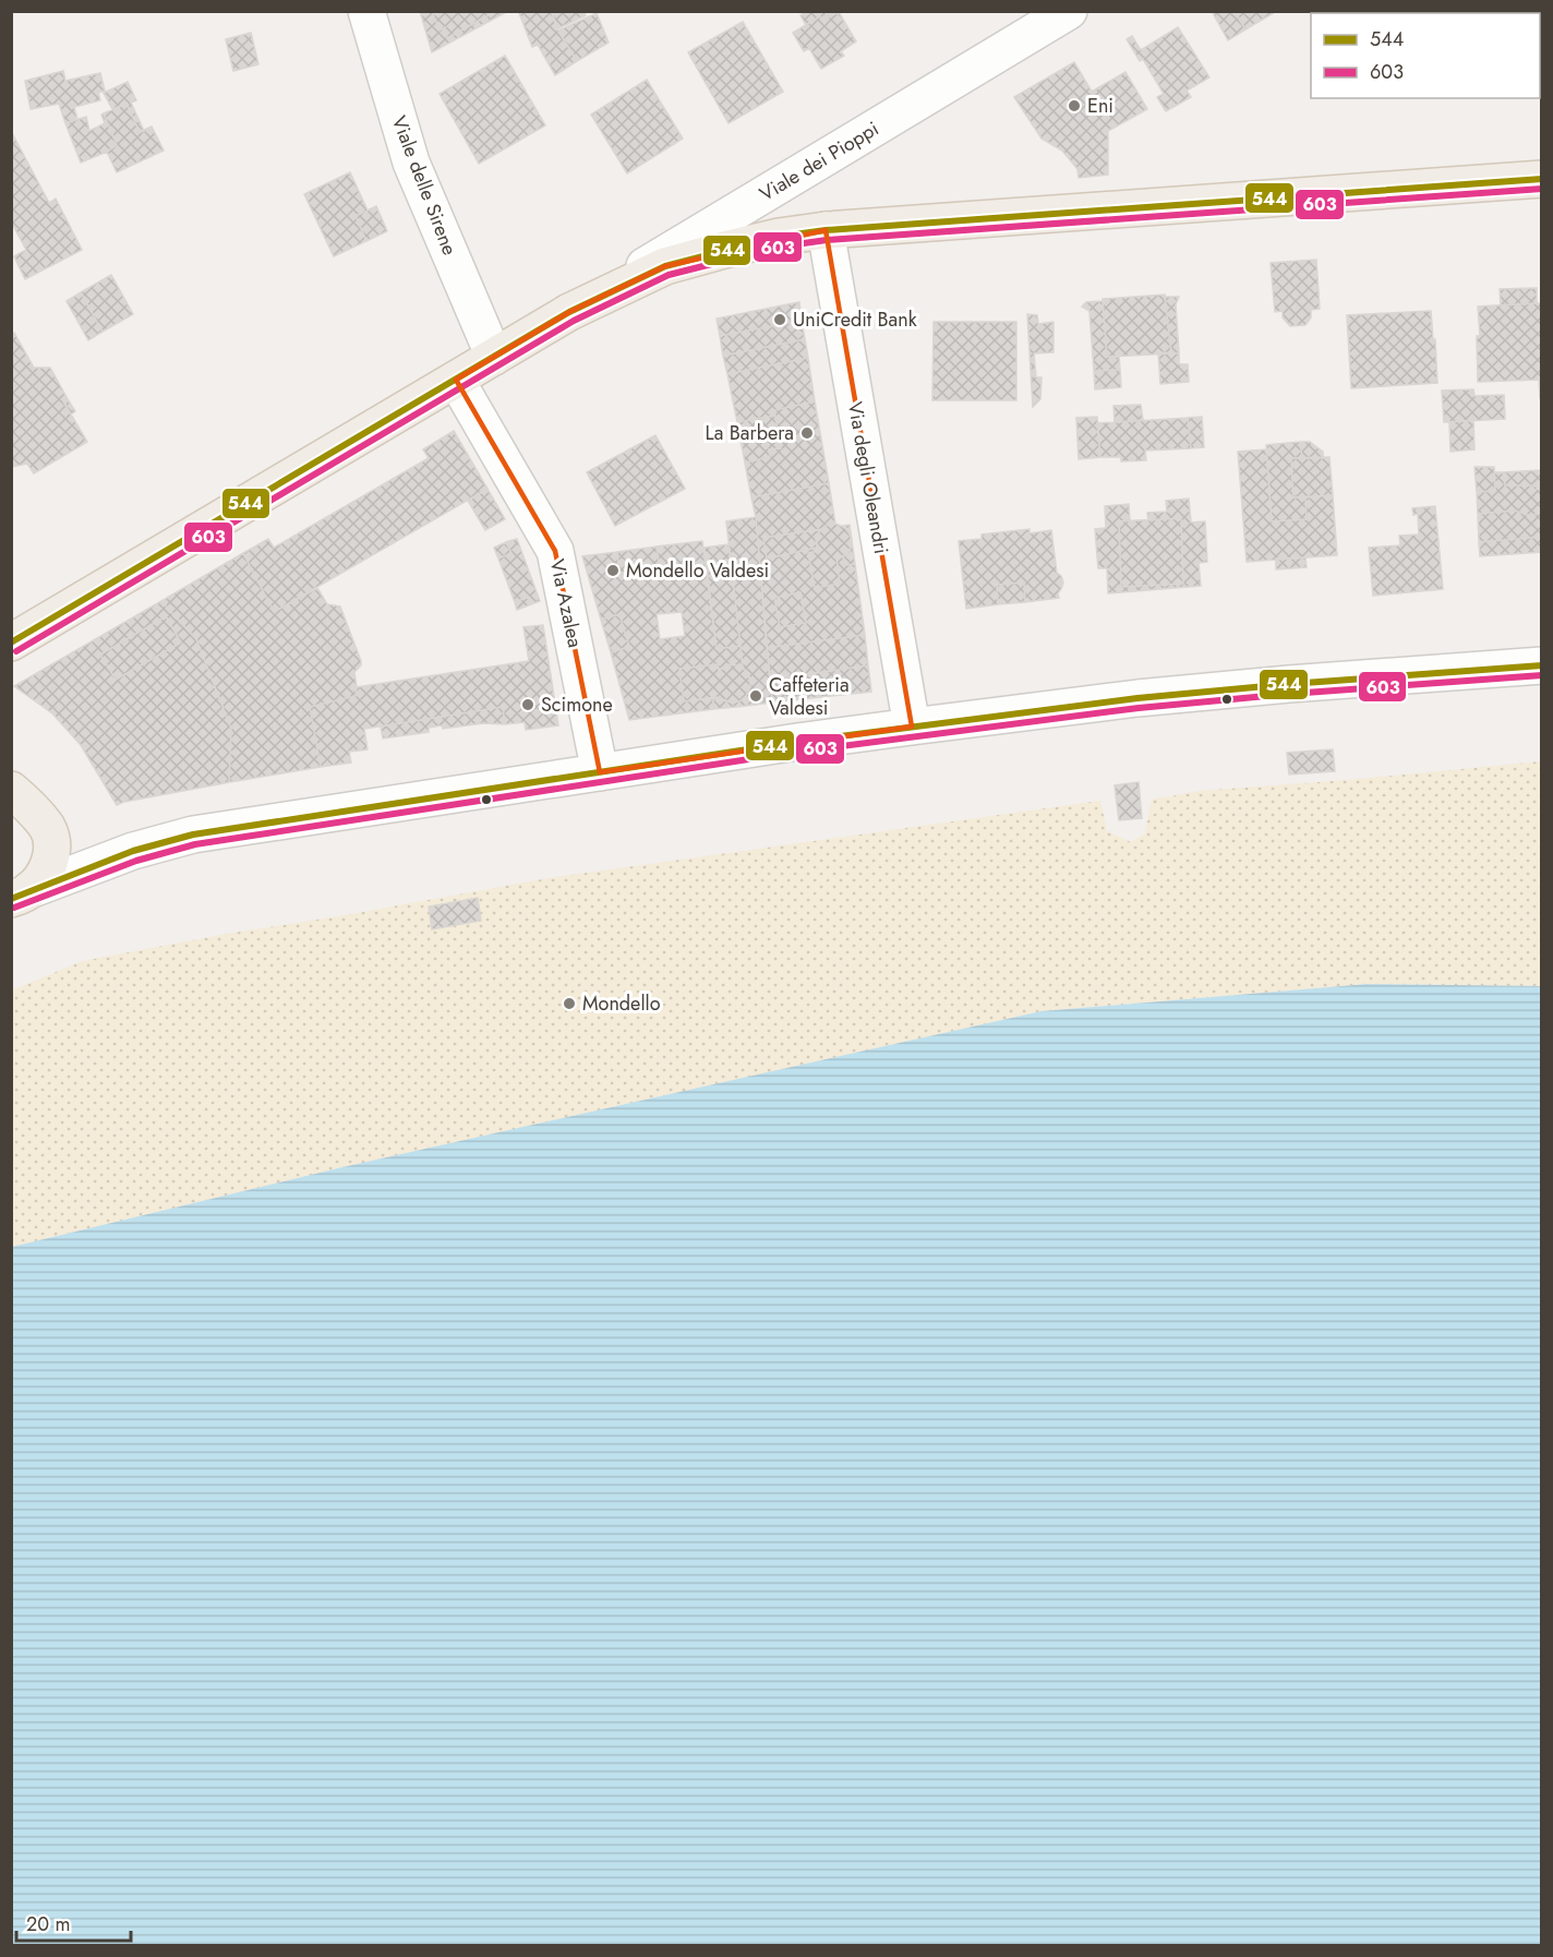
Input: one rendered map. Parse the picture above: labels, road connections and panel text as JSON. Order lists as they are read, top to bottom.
{
  "streets": {
    "street": [
      "Viale dei Pioppi",
      "Viale delle Sirene",
      "Via degli Oleandri",
      "Via Azalea"
    ]
  },
  "places": [
    "Eni",
    "UniCredit Bank",
    "La Barbera",
    "Mondello Valdesi",
    "Caffeteria Valdesi",
    "Scimone",
    "Mondello"
  ],
  "lines": ["transit line 544", "transit line 603"],
  "legend": ["544", "603"],
  "scale_bar": "20 m"
}
